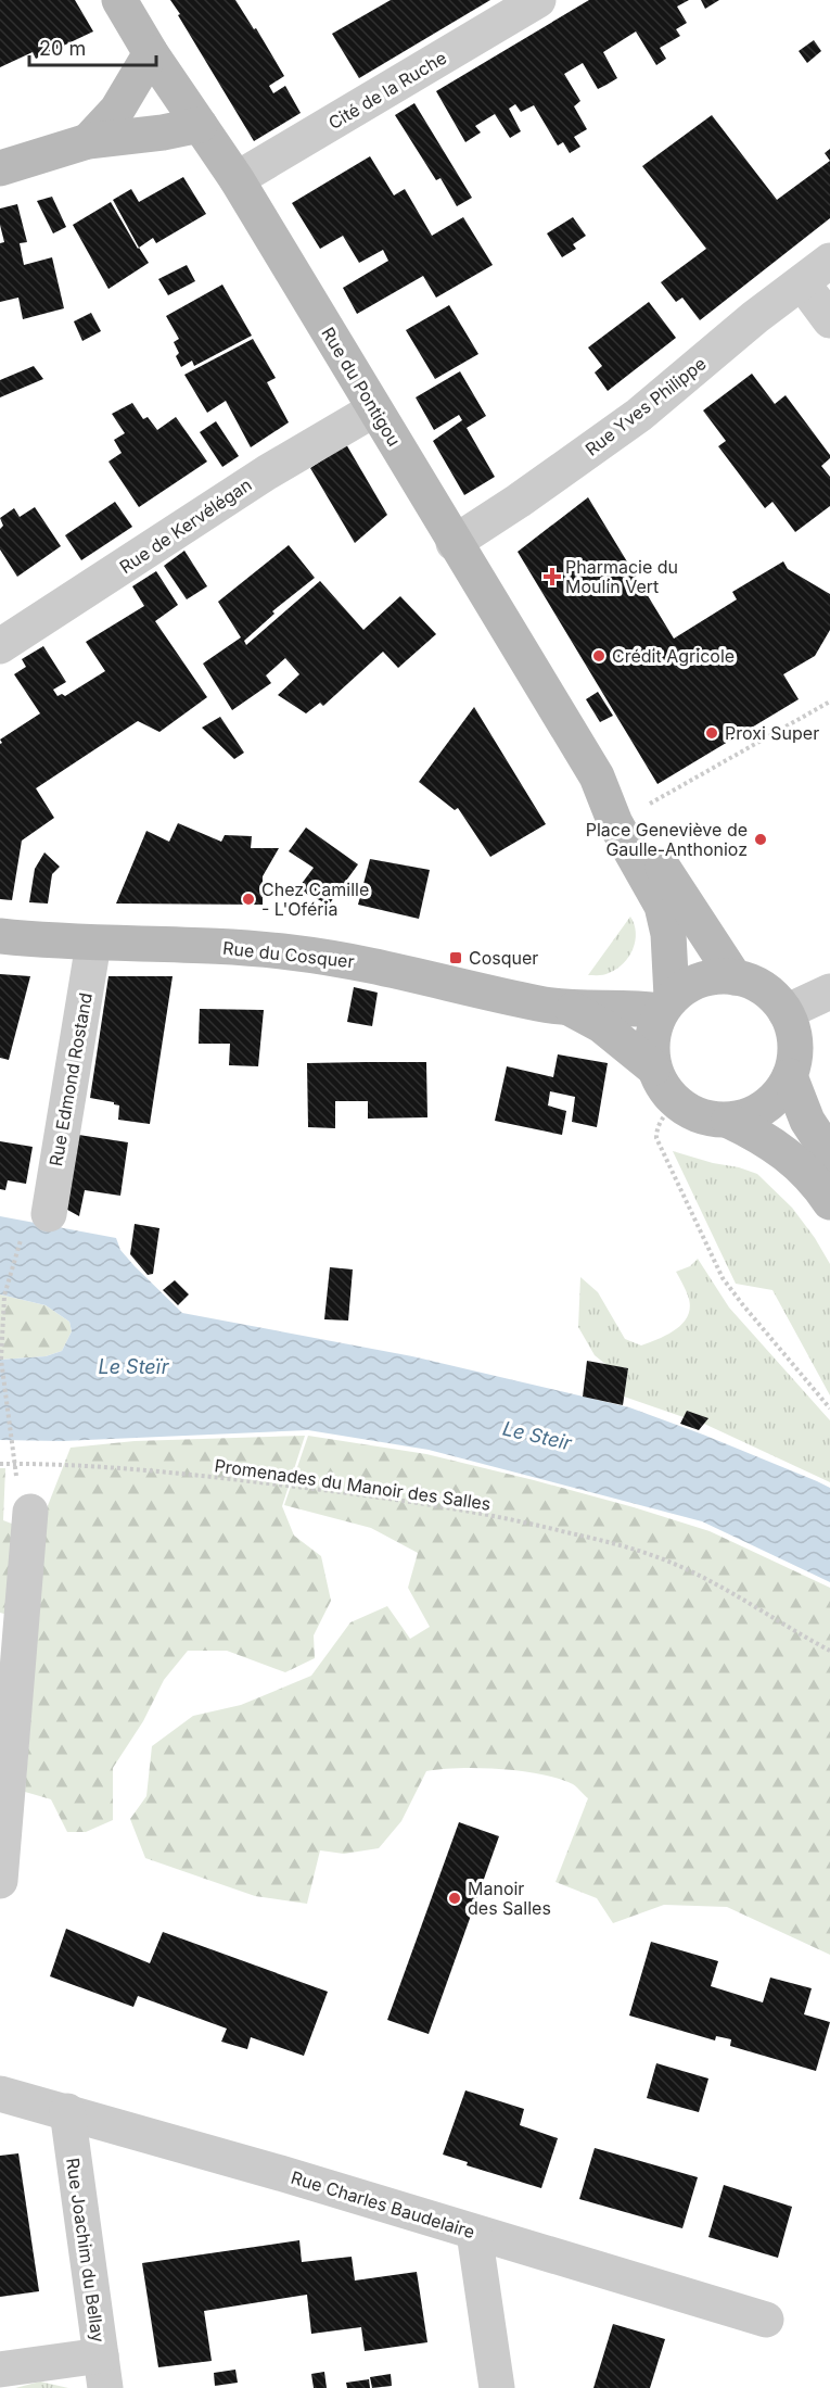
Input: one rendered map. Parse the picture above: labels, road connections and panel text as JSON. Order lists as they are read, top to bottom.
{
  "streets": {
    "main road": ["Rue du Pontigou", "Rue du Cosquer"],
    "street": [
      "Cité de la Ruche",
      "Rue Yves Philippe",
      "Rue de Kervélégan",
      "Rue Edmond Rostand",
      "Rue Charles Baudelaire",
      "Rue Joachim du Bellay"
    ],
    "path": ["Promenades du Manoir des Salles"]
  },
  "crossings": [
    ["Cité de la Ruche", "Rue du Pontigou"],
    ["Rue du Pontigou", "Rue Yves Philippe"],
    ["Rue du Pontigou", "Rue de Kervélégan"],
    ["Rue du Pontigou", "Rue du Cosquer"],
    ["Rue du Cosquer", "Rue Edmond Rostand"],
    ["Rue Charles Baudelaire", "Rue Joachim du Bellay"]
  ],
  "water": ["Le Steïr", "Le Steir"],
  "places": {
    "health": ["Pharmacie du Moulin Vert"],
    "other": [
      "Crédit Agricole",
      "Proxi Super",
      "Place Geneviève de Gaulle-Anthonioz",
      "Chez Camille - L'Oféria",
      "Manoir des Salles"
    ],
    "transit": ["Cosquer"]
  },
  "scale_bar": "20 m"
}
